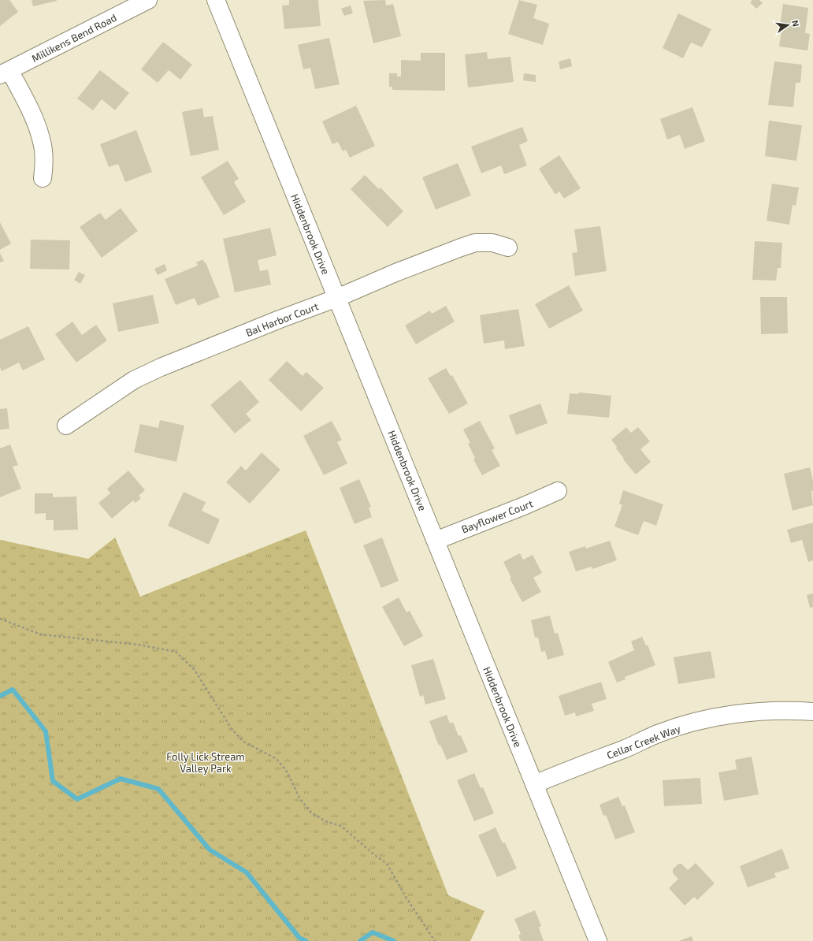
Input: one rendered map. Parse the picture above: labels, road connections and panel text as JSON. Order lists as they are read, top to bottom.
{
  "streets": {
    "street": [
      "Millikens Bend Road",
      "Hiddenbrook Drive",
      "Bal Harbor Court",
      "Bayflower Court",
      "Cellar Creek Way"
    ]
  },
  "crossings": [
    ["Hiddenbrook Drive", "Bal Harbor Court"],
    ["Hiddenbrook Drive", "Bayflower Court"],
    ["Hiddenbrook Drive", "Cellar Creek Way"]
  ],
  "parks": ["Folly Lick Stream Valley Park"],
  "north": "right"
}
